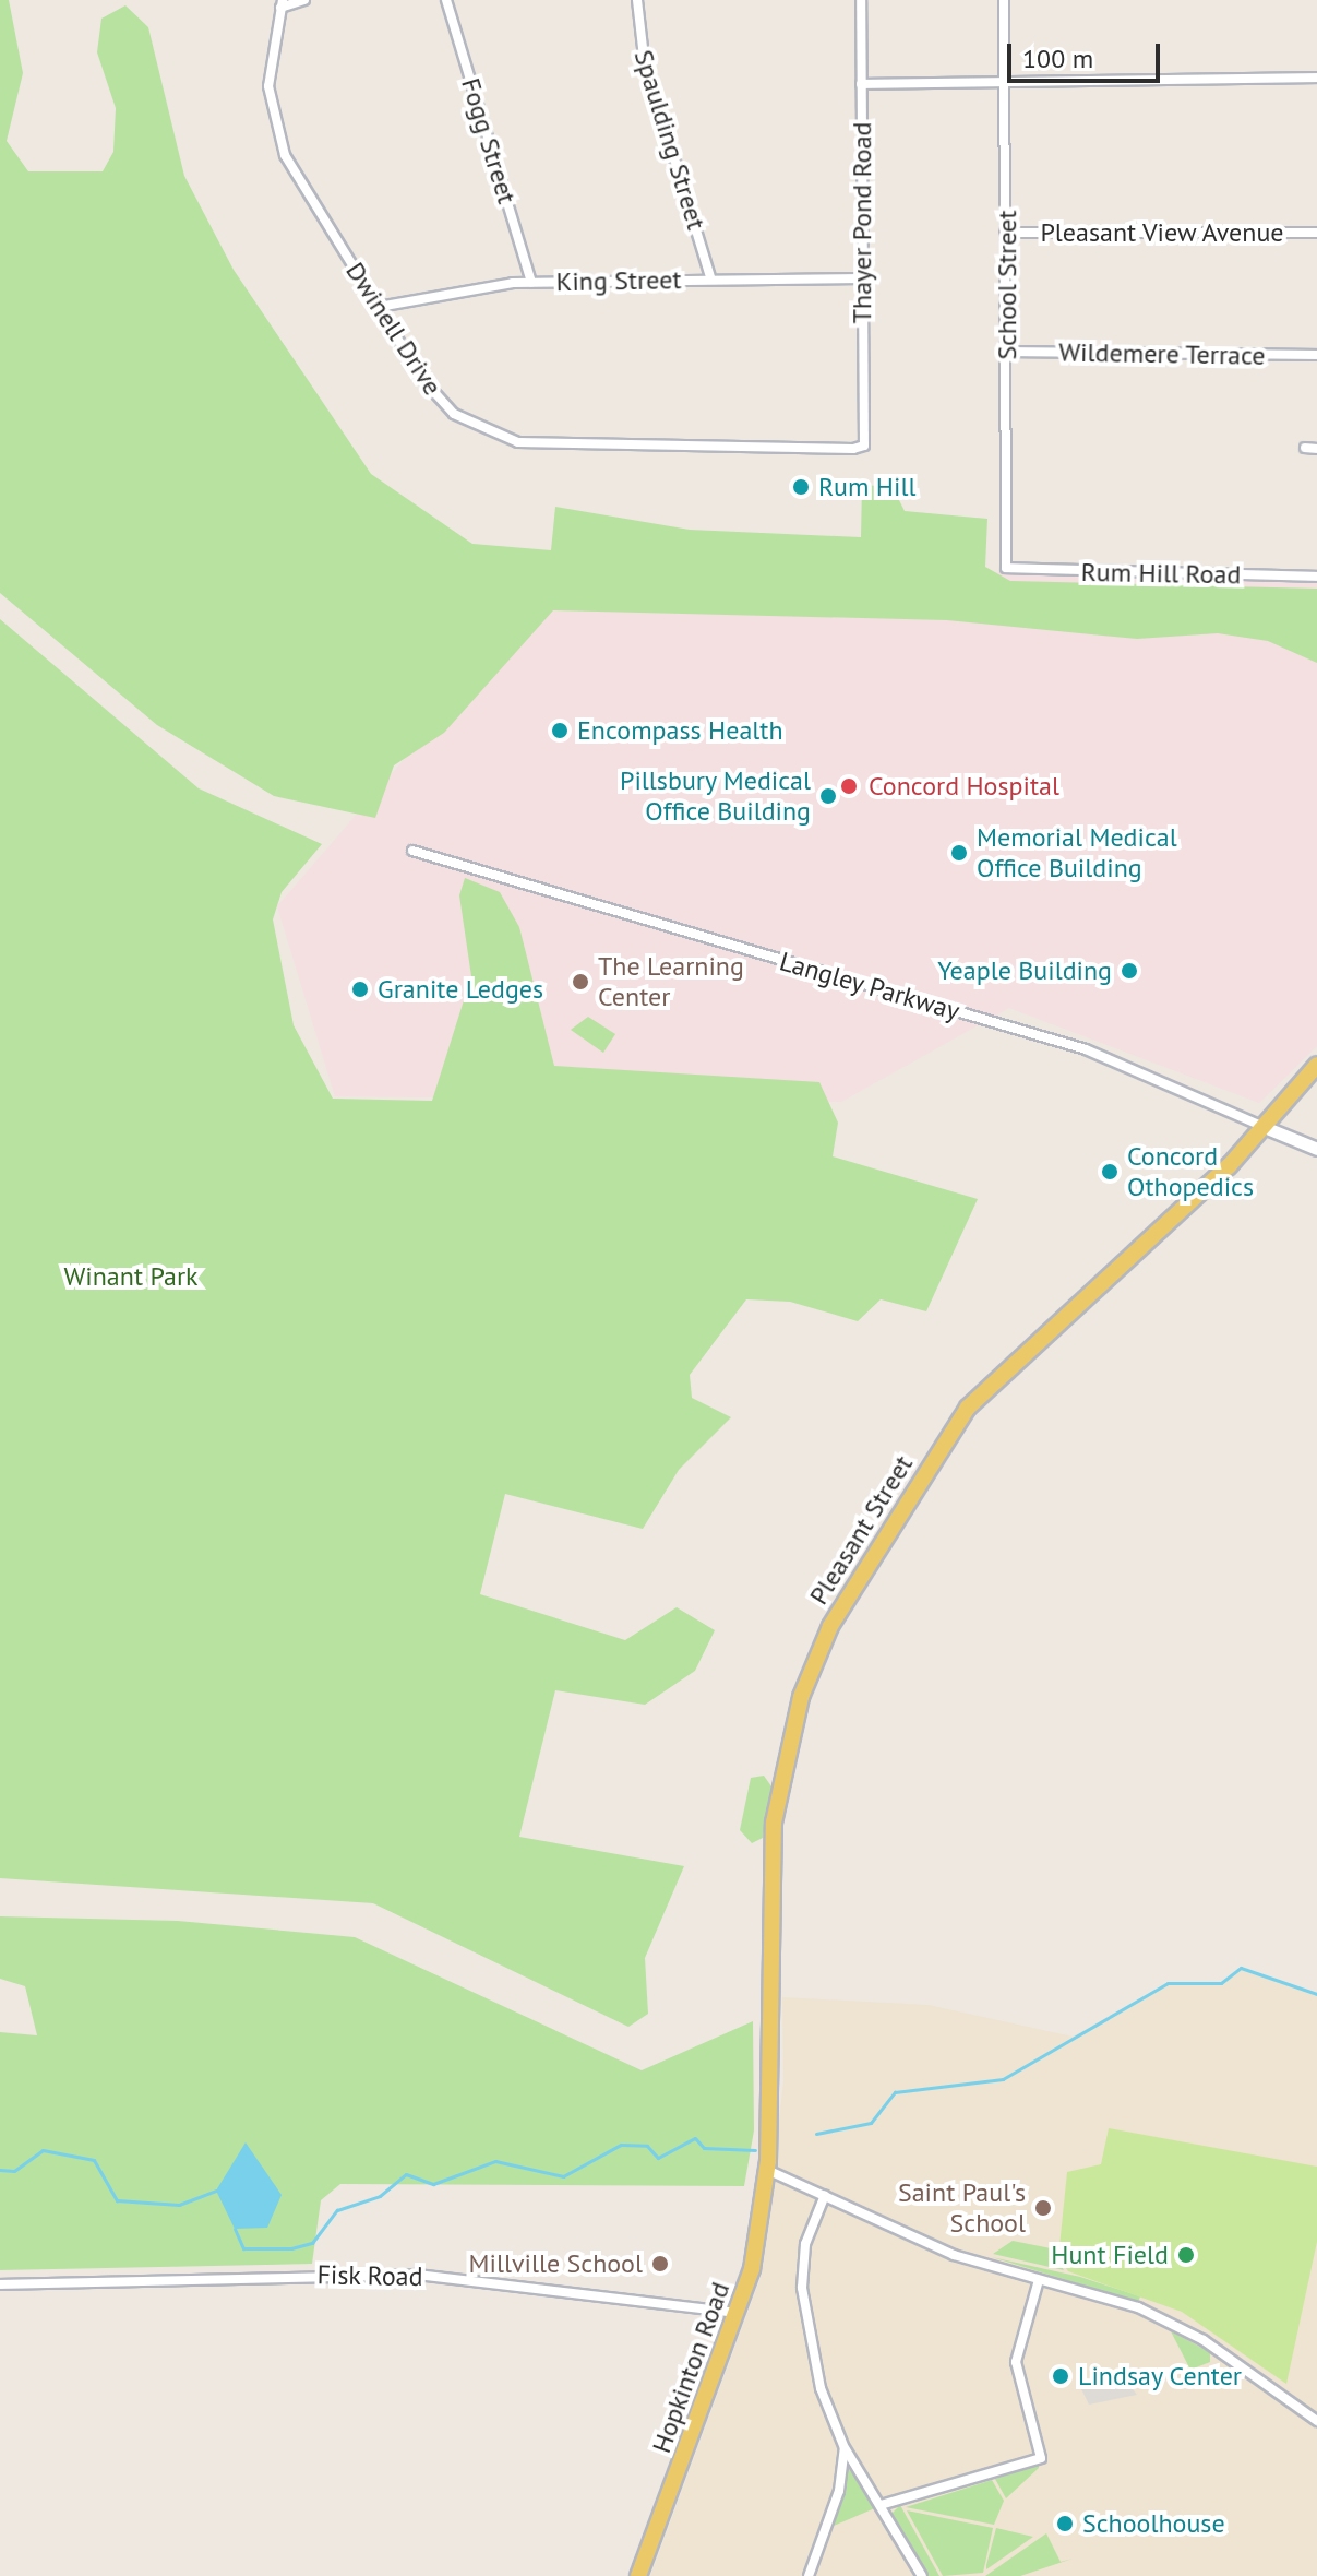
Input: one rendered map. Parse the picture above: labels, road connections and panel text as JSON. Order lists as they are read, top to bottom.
{
  "streets": {
    "main road": ["Pleasant Street", "Hopkinton Road"],
    "street": [
      "Spaulding Street",
      "Fogg Street",
      "Thayer Pond Road",
      "Pleasant View Avenue",
      "King Street",
      "School Street",
      "Dwinell Drive",
      "Wildemere Terrace",
      "Rum Hill Road",
      "Langley Parkway",
      "Fisk Road"
    ]
  },
  "crossings": [
    ["Spaulding Street", "King Street"],
    ["Fogg Street", "King Street"],
    ["Thayer Pond Road", "King Street"],
    ["Thayer Pond Road", "Dwinell Drive"],
    ["Pleasant View Avenue", "School Street"],
    ["King Street", "Dwinell Drive"],
    ["School Street", "Wildemere Terrace"],
    ["School Street", "Rum Hill Road"],
    ["Langley Parkway", "Pleasant Street"],
    ["Pleasant Street", "Hopkinton Road"],
    ["Fisk Road", "Hopkinton Road"]
  ],
  "parks": ["Winant Park"],
  "places": [
    "Rum Hill",
    "Encompass Health",
    "Concord Hospital",
    "Pillsbury Medical Office Building",
    "Memorial Medical Office Building",
    "Yeaple Building",
    "The Learning Center",
    "Granite Ledges",
    "Concord Othopedics",
    "Saint Paul's School",
    "Hunt Field",
    "Millville School",
    "Lindsay Center",
    "Schoolhouse"
  ],
  "scale_bar": "100 m"
}
